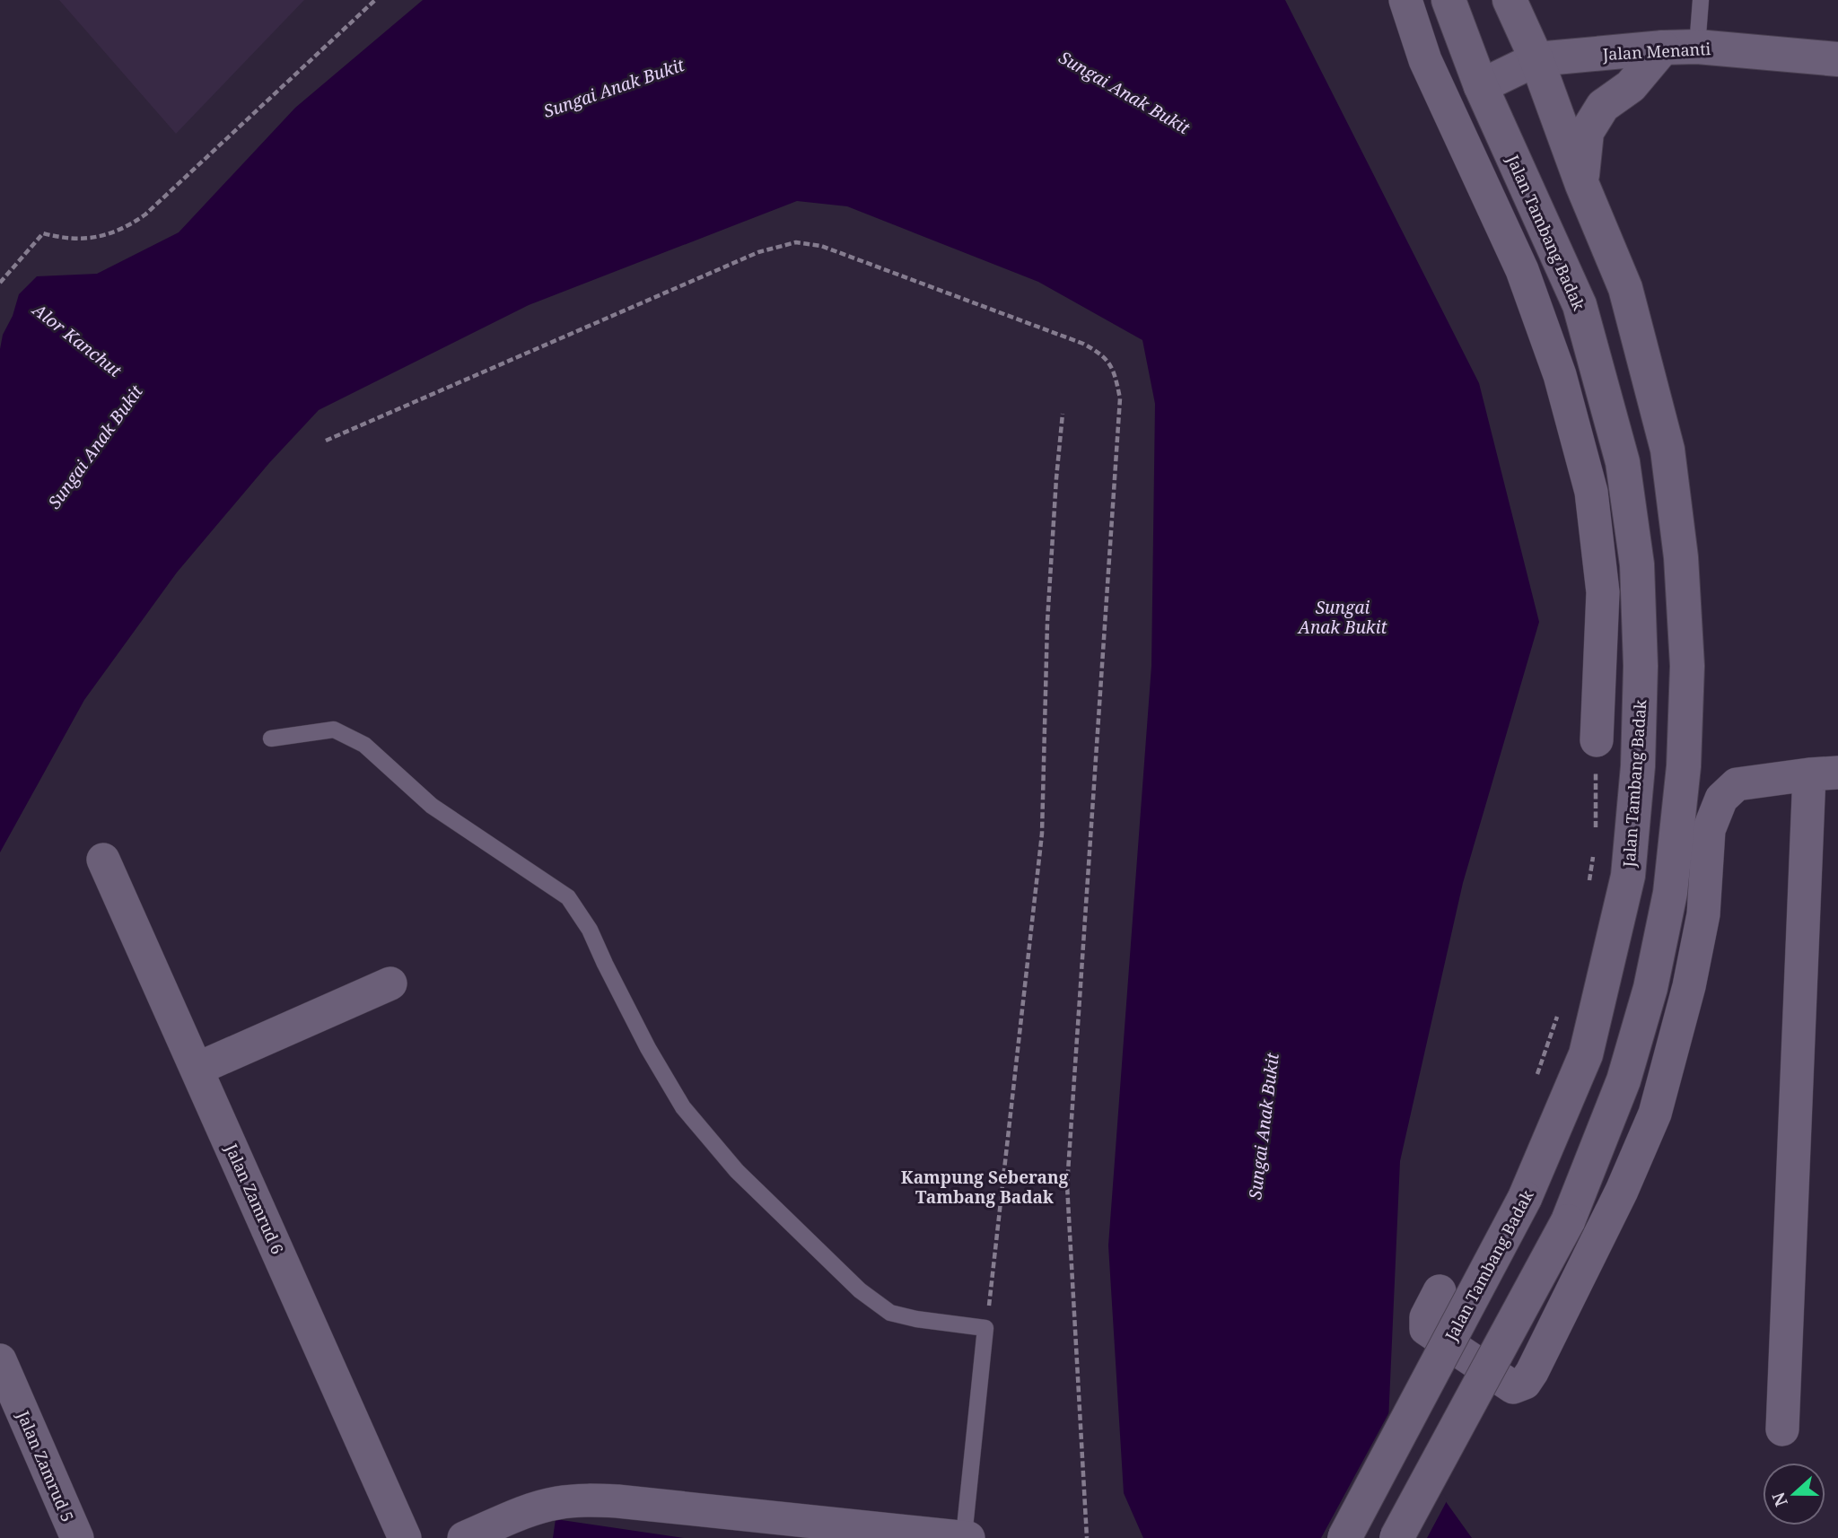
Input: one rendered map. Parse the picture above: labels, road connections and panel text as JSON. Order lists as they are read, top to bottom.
{
  "streets": {
    "main road": ["Jalan Menanti", "Jalan Tambang Badak"],
    "street": ["Jalan Zamrud 6", "Jalan Zamrud 5"]
  },
  "crossings": [
    ["Jalan Menanti", "Jalan Tambang Badak"]
  ],
  "districts": ["Kampung Seberang Tambang Badak"],
  "water": ["Sungai Anak Bukit", "Alor Kanchut"],
  "north": "left"
}
